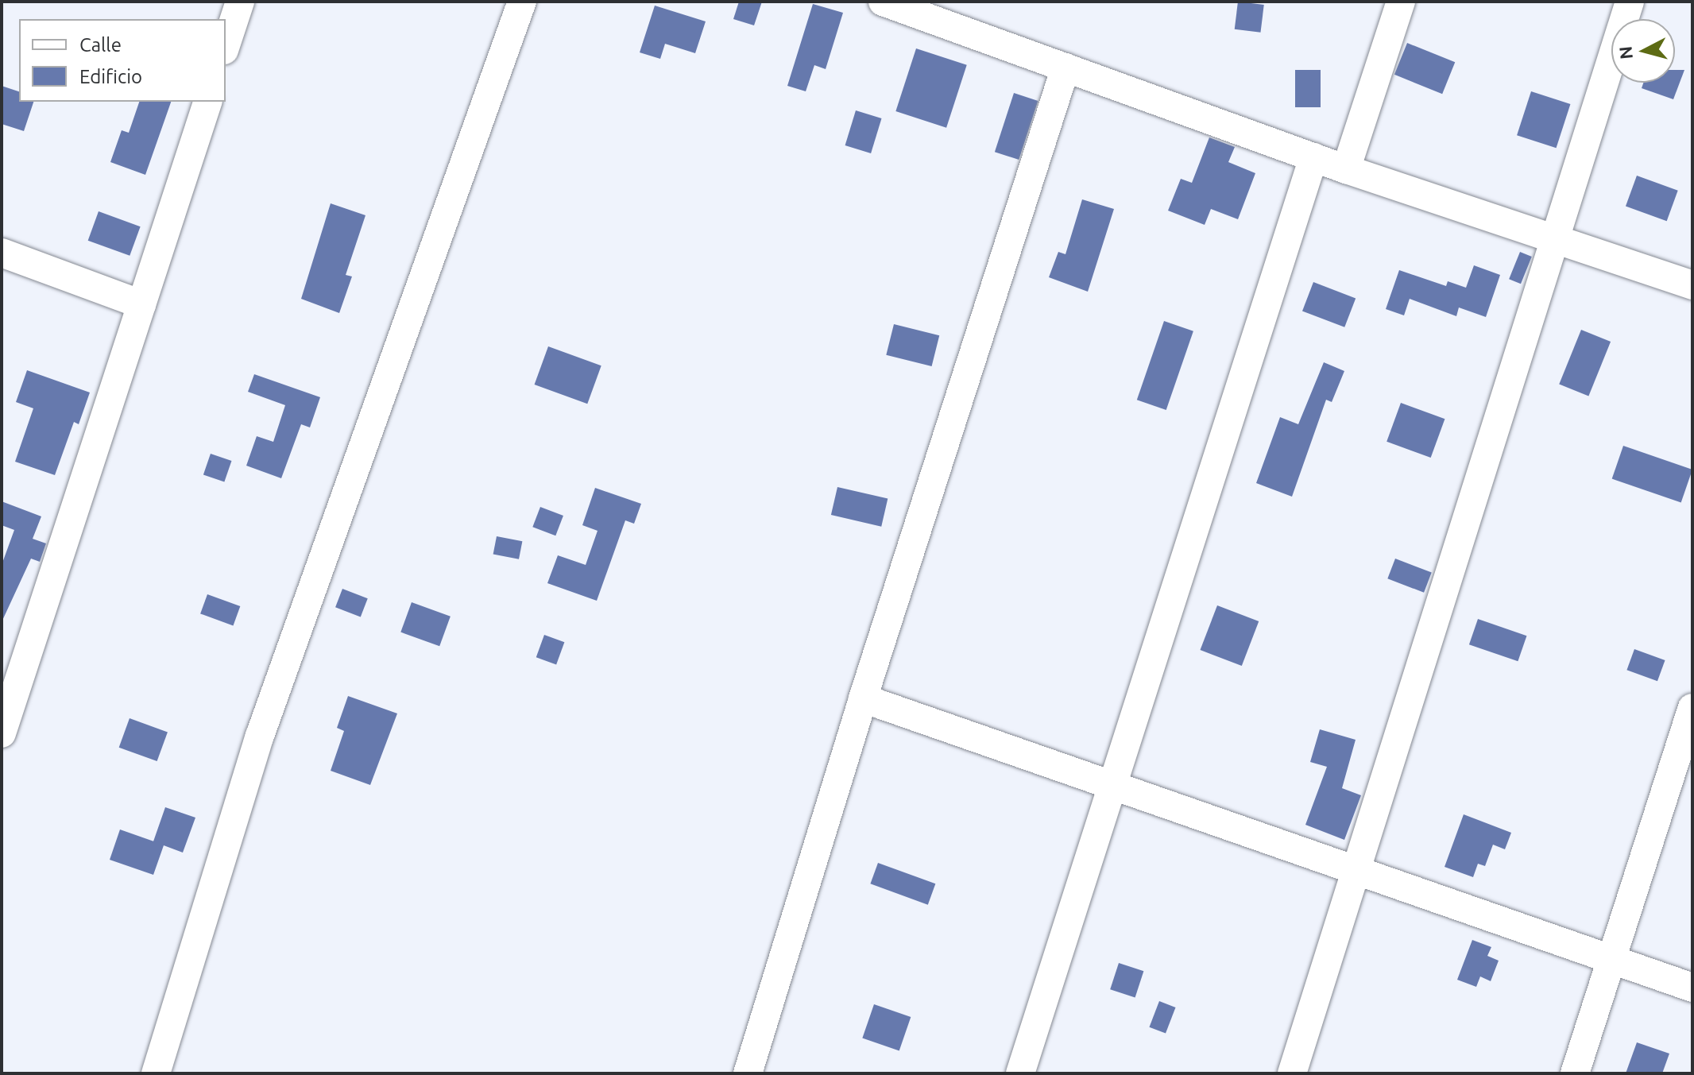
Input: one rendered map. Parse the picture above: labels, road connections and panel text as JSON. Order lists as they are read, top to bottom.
{
  "legend": ["Calle", "Edificio"],
  "north": "left"
}
